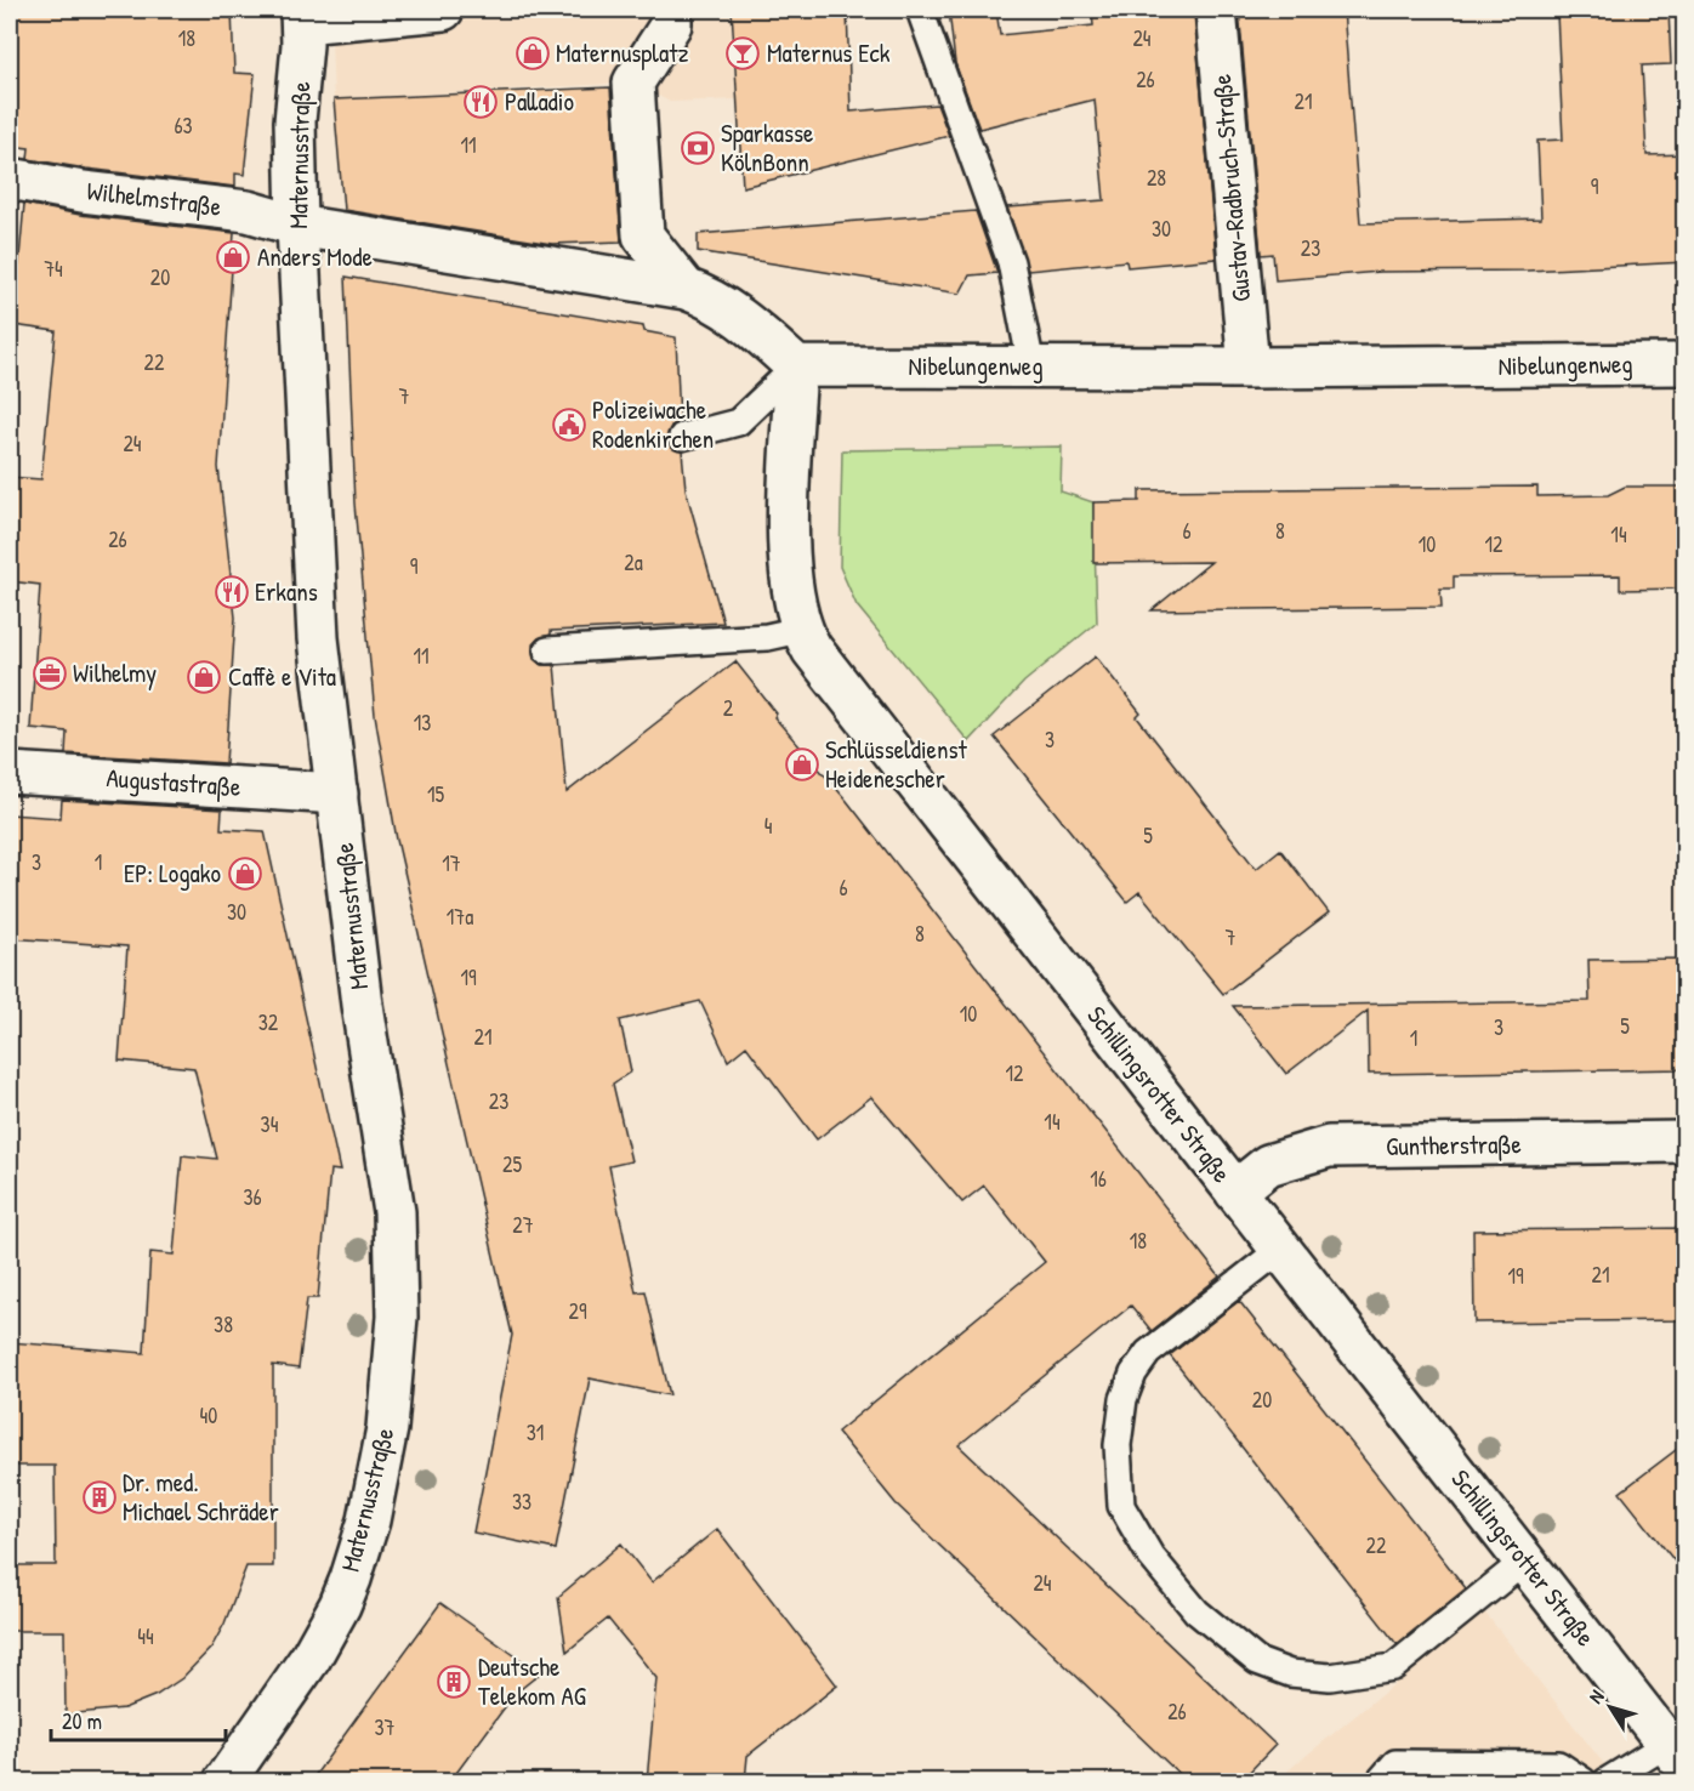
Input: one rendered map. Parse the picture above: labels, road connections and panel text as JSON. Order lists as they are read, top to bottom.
{
  "streets": {
    "street": [
      "Maternusstraße",
      "Gustav-Radbruch-Straße",
      "Wilhelmstraße",
      "Nibelungenweg",
      "Augustastraße",
      "Schillingsrotter Straße",
      "Guntherstraße"
    ]
  },
  "crossings": [
    ["Maternusstraße", "Wilhelmstraße"],
    ["Maternusstraße", "Augustastraße"],
    ["Gustav-Radbruch-Straße", "Nibelungenweg"],
    ["Nibelungenweg", "Schillingsrotter Straße"],
    ["Schillingsrotter Straße", "Guntherstraße"]
  ],
  "places": {
    "shop": [
      "Maternusplatz",
      "Anders Mode",
      "Caffè e Vita",
      "Schlüsseldienst Heidenescher",
      "EP: Logako"
    ],
    "bar": ["Maternus Eck"],
    "restaurant": ["Palladio", "Erkans"],
    "bank": ["Sparkasse KölnBonn"],
    "public building": ["Polizeiwache Rodenkirchen"],
    "office": ["Wilhelmy"],
    "building": ["Dr. med. Michael Schräder", "Deutsche Telekom AG"]
  },
  "house_numbers": [
    "18",
    "24",
    "26",
    "21",
    "63",
    "11",
    "28",
    "9",
    "30",
    "23",
    "74",
    "20",
    "22",
    "7",
    "24",
    "6",
    "8",
    "14",
    "26",
    "10",
    "12",
    "2a",
    "9",
    "11",
    "2",
    "13",
    "3",
    "15",
    "4",
    "5",
    "3",
    "1",
    "17",
    "6",
    "30",
    "17a",
    "8",
    "7",
    "19",
    "10",
    "32",
    "5",
    "3",
    "21",
    "1",
    "12",
    "23",
    "14",
    "34",
    "25",
    "16",
    "36",
    "27",
    "18",
    "21",
    "19",
    "29",
    "38",
    "20",
    "40",
    "31",
    "33",
    "22",
    "24",
    "44",
    "26",
    "37"
  ],
  "scale_bar": "20 m",
  "north": "top left"
}
